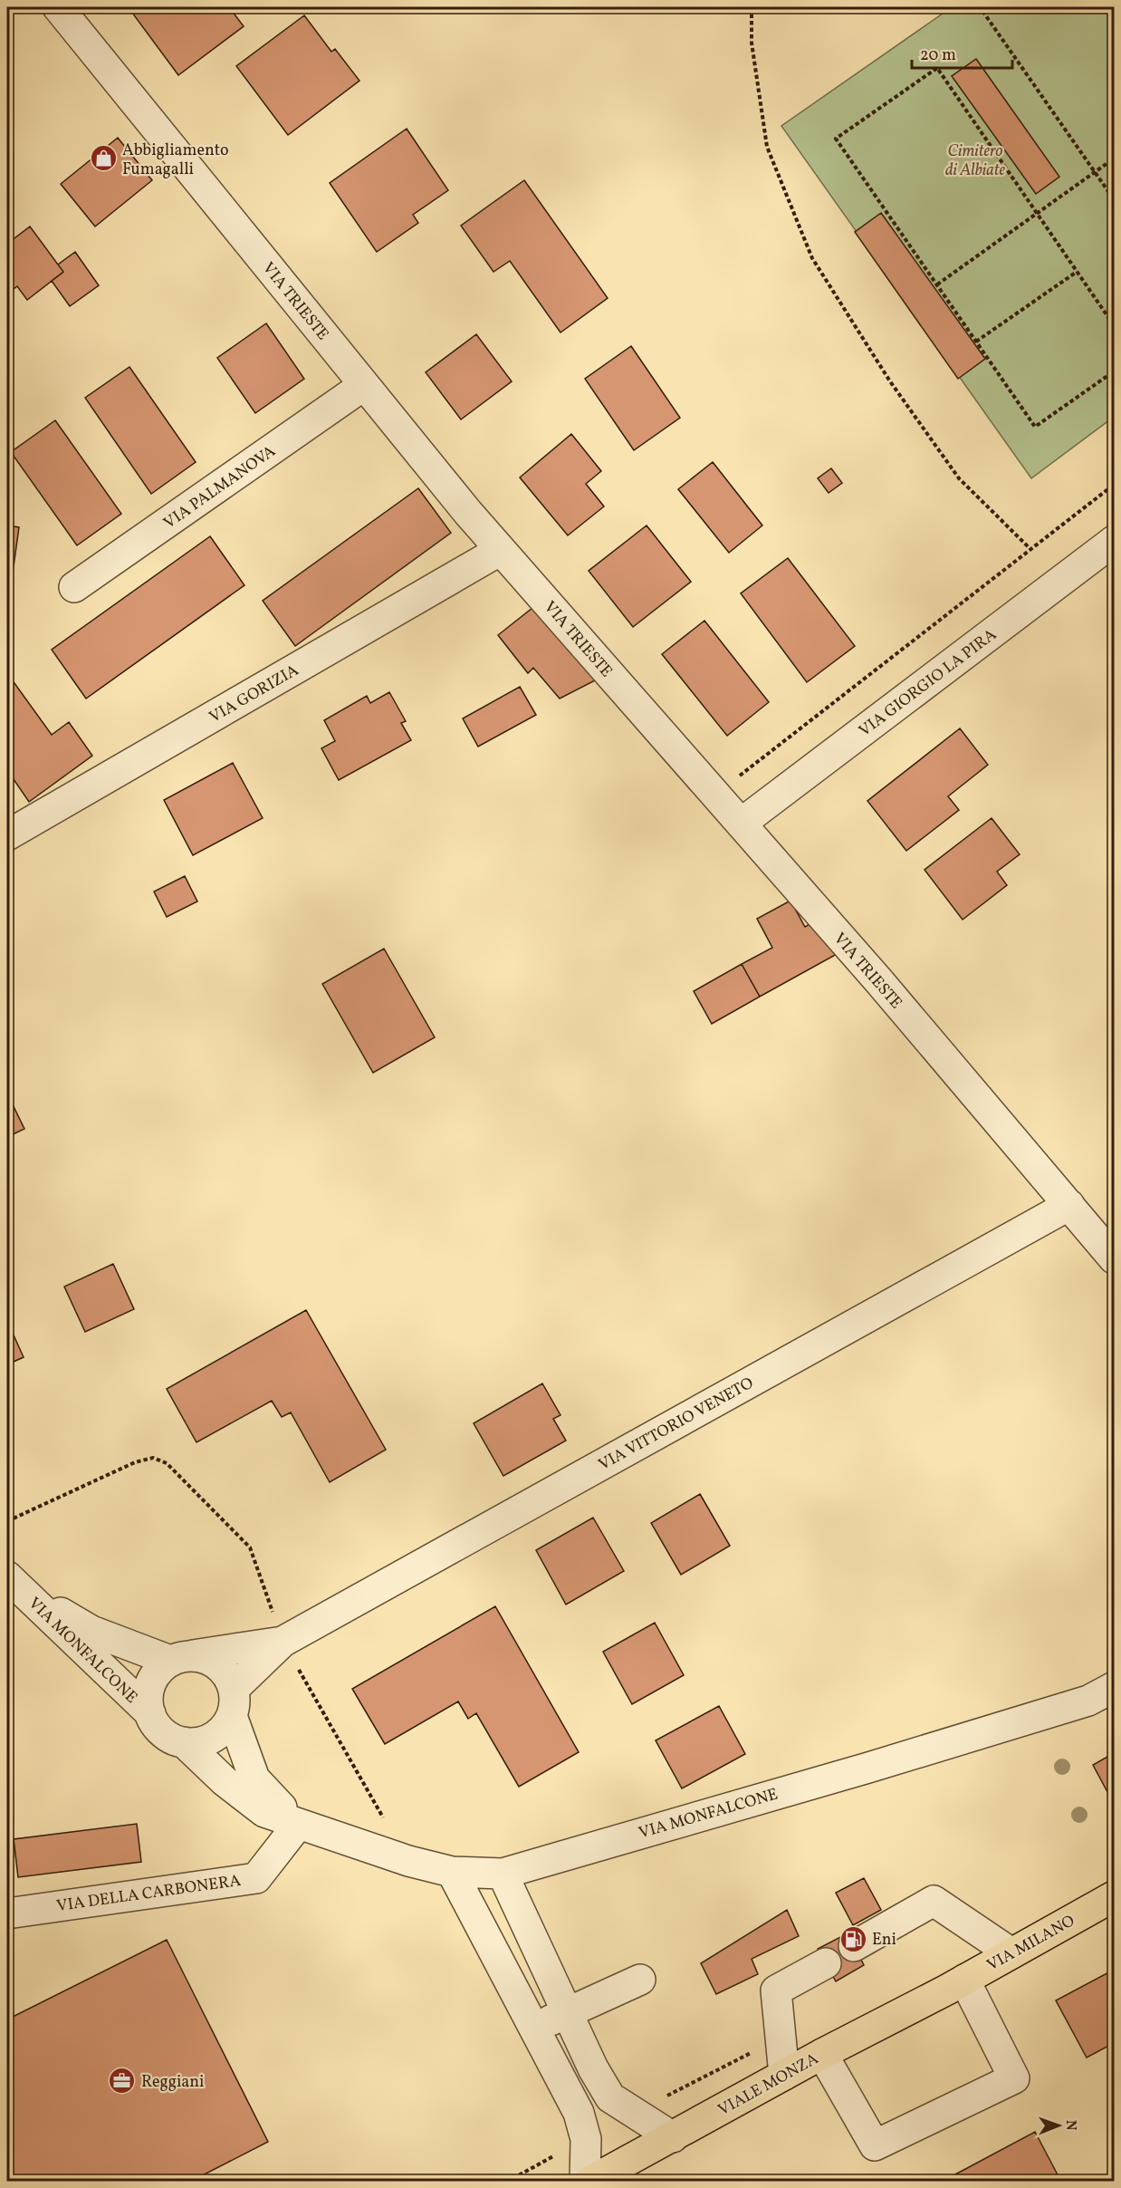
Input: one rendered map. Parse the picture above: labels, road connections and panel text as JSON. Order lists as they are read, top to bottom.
{
  "streets": {
    "main road": ["VIA MILANO", "VIALE MONZA"],
    "street": [
      "VIA TRIESTE",
      "VIA PALMANOVA",
      "VIA GIORGIO LA PIRA",
      "VIA GORIZIA",
      "VIA VITTORIO VENETO",
      "VIA MONFALCONE",
      "VIA DELLA CARBONERA"
    ]
  },
  "crossings": [
    ["VIA TRIESTE", "VIA PALMANOVA"],
    ["VIA TRIESTE", "VIA GIORGIO LA PIRA"],
    ["VIA TRIESTE", "VIA GORIZIA"],
    ["VIA TRIESTE", "VIA VITTORIO VENETO"],
    ["VIA VITTORIO VENETO", "VIA MONFALCONE"],
    ["VIA MONFALCONE", "VIA DELLA CARBONERA"],
    ["VIA MILANO", "VIALE MONZA"]
  ],
  "parks": ["Cimitero di Albiate"],
  "places": {
    "shop": ["Abbigliamento Fumagalli"],
    "fuel station": ["Eni"],
    "office": ["Reggiani"]
  },
  "scale_bar": "20 m",
  "north": "right"
}
